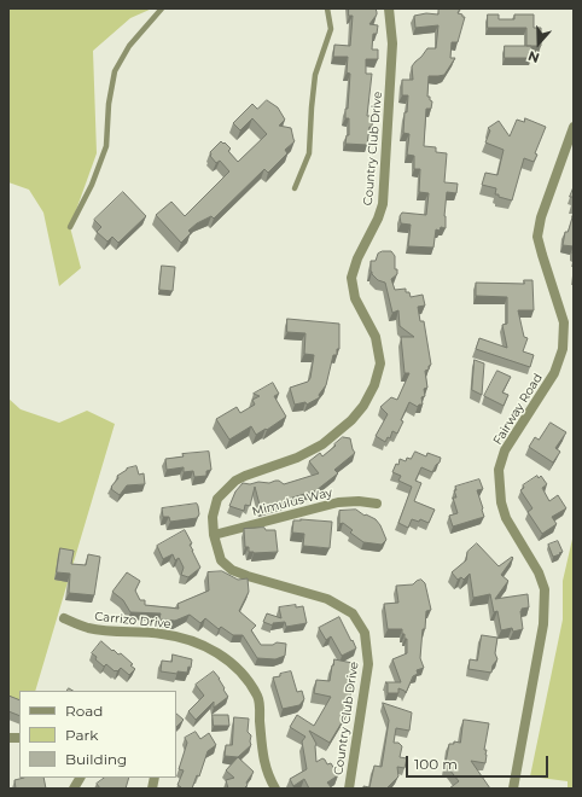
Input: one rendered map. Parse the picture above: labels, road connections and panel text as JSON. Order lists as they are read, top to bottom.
{
  "streets": {
    "street": [
      "Country Club Drive",
      "Fairway Road",
      "Mimulus Way",
      "Carrizo Drive"
    ]
  },
  "crossings": [
    ["Country Club Drive", "Mimulus Way"]
  ],
  "legend": ["Road", "Park", "Building"],
  "scale_bar": "100 m",
  "north": "bottom"
}
